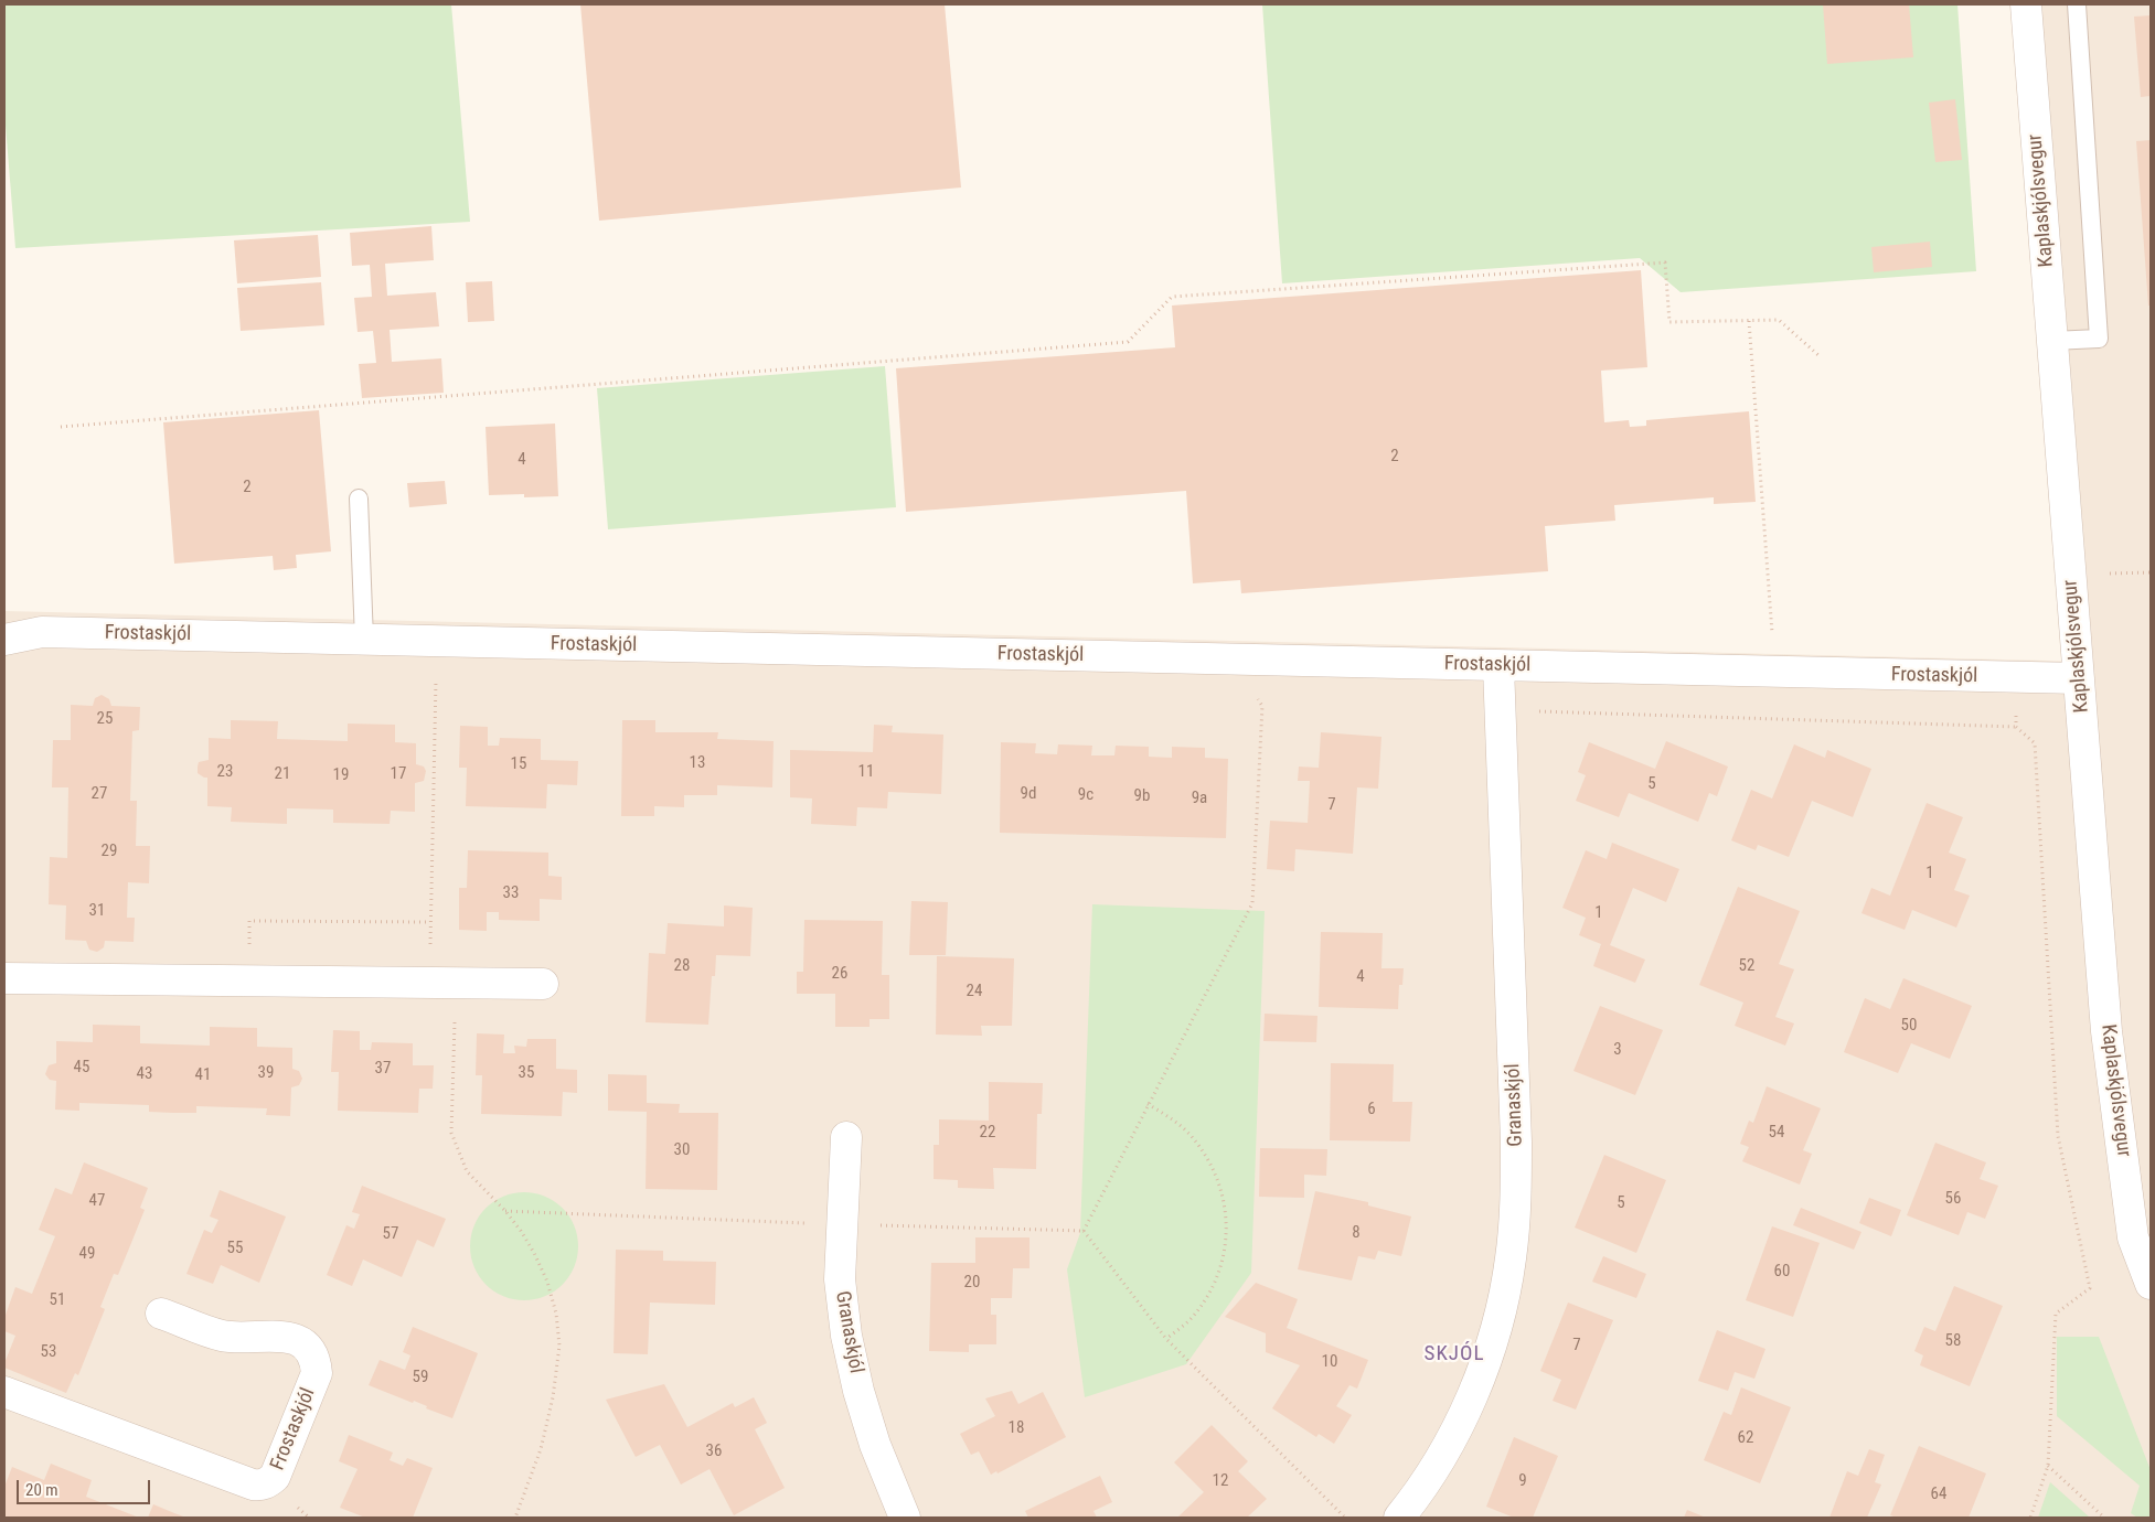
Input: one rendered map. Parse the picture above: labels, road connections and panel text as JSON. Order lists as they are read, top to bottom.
{
  "streets": {
    "street": ["Kaplaskjólsvegur", "Frostaskjól", "Granaskjól"]
  },
  "crossings": [
    ["Kaplaskjólsvegur", "Frostaskjól"],
    ["Frostaskjól", "Granaskjól"]
  ],
  "districts": ["SKJÓL"],
  "house_numbers": [
    "2",
    "4",
    "2",
    "25",
    "13",
    "15",
    "23",
    "11",
    "21",
    "17",
    "19",
    "5",
    "27",
    "9d",
    "9c",
    "9b",
    "9a",
    "7",
    "29",
    "1",
    "33",
    "31",
    "1",
    "28",
    "52",
    "26",
    "4",
    "24",
    "50",
    "3",
    "45",
    "37",
    "39",
    "35",
    "43",
    "41",
    "6",
    "22",
    "54",
    "30",
    "56",
    "47",
    "5",
    "8",
    "57",
    "55",
    "49",
    "60",
    "20",
    "51",
    "58",
    "7",
    "53",
    "10",
    "59",
    "18",
    "62",
    "36",
    "12",
    "9",
    "64"
  ],
  "scale_bar": "20 m"
}
